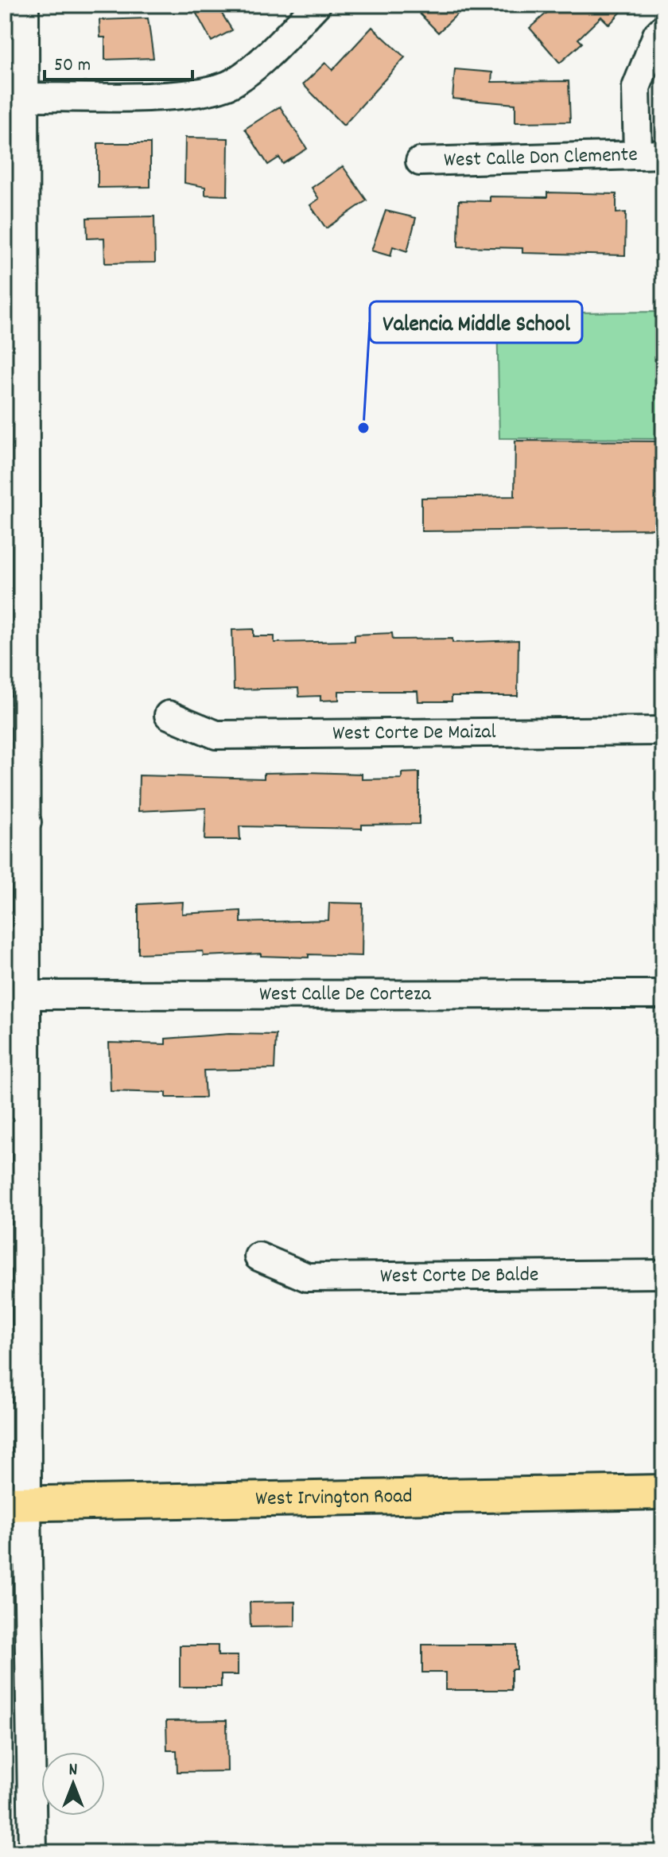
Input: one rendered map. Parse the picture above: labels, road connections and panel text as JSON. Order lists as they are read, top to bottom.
{
  "streets": {
    "main road": ["West Irvington Road"],
    "street": [
      "West Calle Don Clemente",
      "West Corte De Maizal",
      "West Calle De Corteza",
      "West Corte De Balde"
    ]
  },
  "places": ["Valencia Middle School"],
  "scale_bar": "50 m",
  "north": "top"
}
